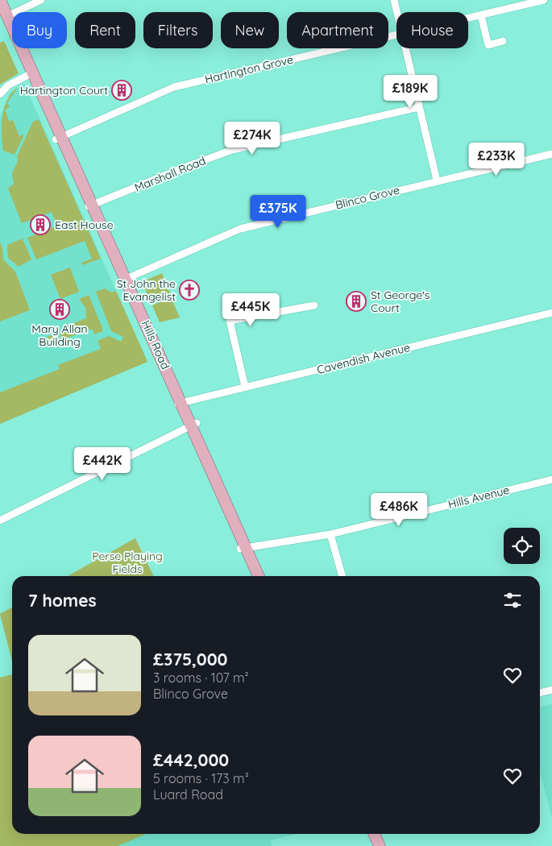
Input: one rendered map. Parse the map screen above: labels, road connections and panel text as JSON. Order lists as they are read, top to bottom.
{
  "streets": {
    "main road": ["Hills Road"],
    "street": [
      "Hartington Grove",
      "Marshall Road",
      "Blinco Grove",
      "Cavendish Avenue",
      "Hills Avenue"
    ]
  },
  "crossings": [
    ["Hartington Grove", "Hills Road"],
    ["Marshall Road", "Hills Road"],
    ["Blinco Grove", "Hills Road"],
    ["Hills Road", "Cavendish Avenue"],
    ["Hills Road", "Hills Avenue"]
  ],
  "parks": ["Perse Playing Fields"],
  "places": {
    "building": [
      "Hartington Court",
      "East House",
      "St George's Court",
      "Mary Allan Building"
    ],
    "church": ["St John the Evangelist"]
  },
  "page": {
    "chip": [
      "Buy",
      "Rent",
      "Filters",
      "New",
      "Apartment",
      "House"
    ],
    "price": [
      "£189K",
      "£274K",
      "£233K",
      "£375K",
      "£445K",
      "£442K",
      "£486K"
    ],
    "heading": "7 homes",
    "list": [
      {
        "name": "£375,000",
        "note": "3 rooms · 107 m² · Blinco Grove"
      },
      {
        "name": "£442,000",
        "note": "5 rooms · 173 m² · Luard Road"
      }
    ]
  }
}
